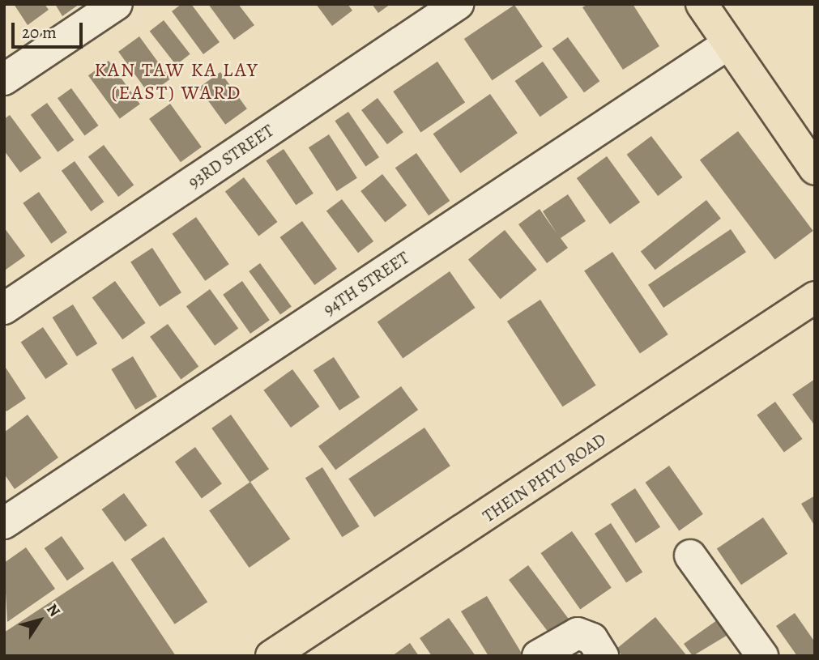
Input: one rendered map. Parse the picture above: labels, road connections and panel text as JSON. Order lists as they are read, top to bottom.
{
  "streets": {
    "main road": ["THEIN PHYU ROAD"],
    "street": ["93RD STREET", "94TH STREET"]
  },
  "districts": ["KAN TAW KA LAY (EAST) WARD"],
  "scale_bar": "20 m",
  "north": "top right"
}
